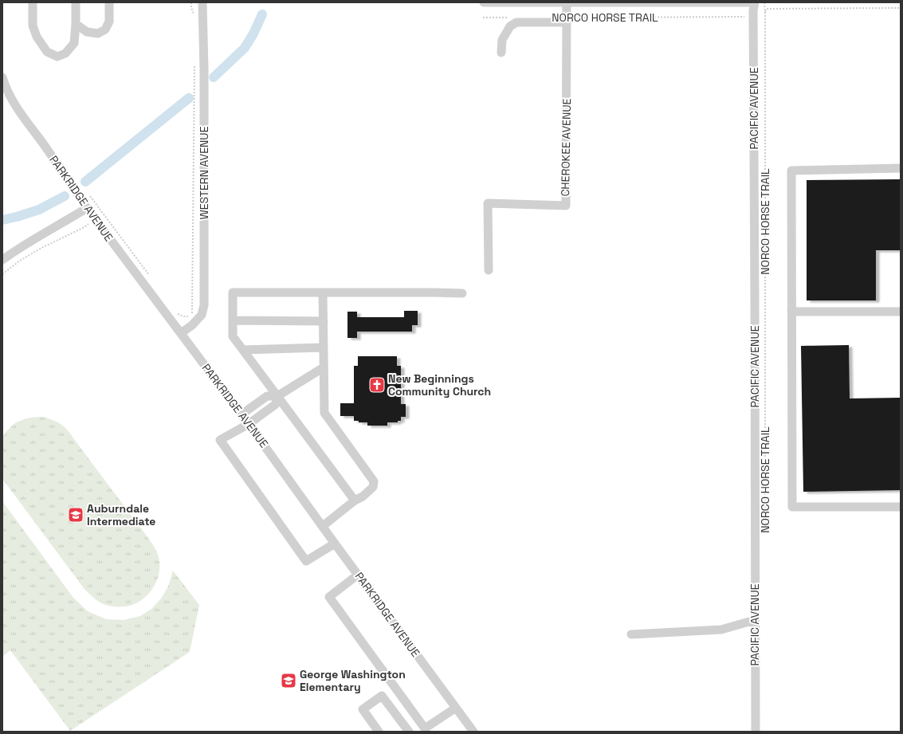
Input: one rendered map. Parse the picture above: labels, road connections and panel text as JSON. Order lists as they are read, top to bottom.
{
  "streets": {
    "street": [
      "PACIFIC AVENUE",
      "CHEROKEE AVENUE",
      "WESTERN AVENUE",
      "PARKRIDGE AVENUE"
    ],
    "path": ["NORCO HORSE TRAIL"]
  },
  "crossings": [
    ["NORCO HORSE TRAIL", "PACIFIC AVENUE"],
    ["NORCO HORSE TRAIL", "CHEROKEE AVENUE"],
    ["WESTERN AVENUE", "PARKRIDGE AVENUE"]
  ],
  "places": {
    "church": ["New Beginnings Community Church"],
    "school or university": ["Auburndale Intermediate", "George Washington Elementary"]
  }
}
